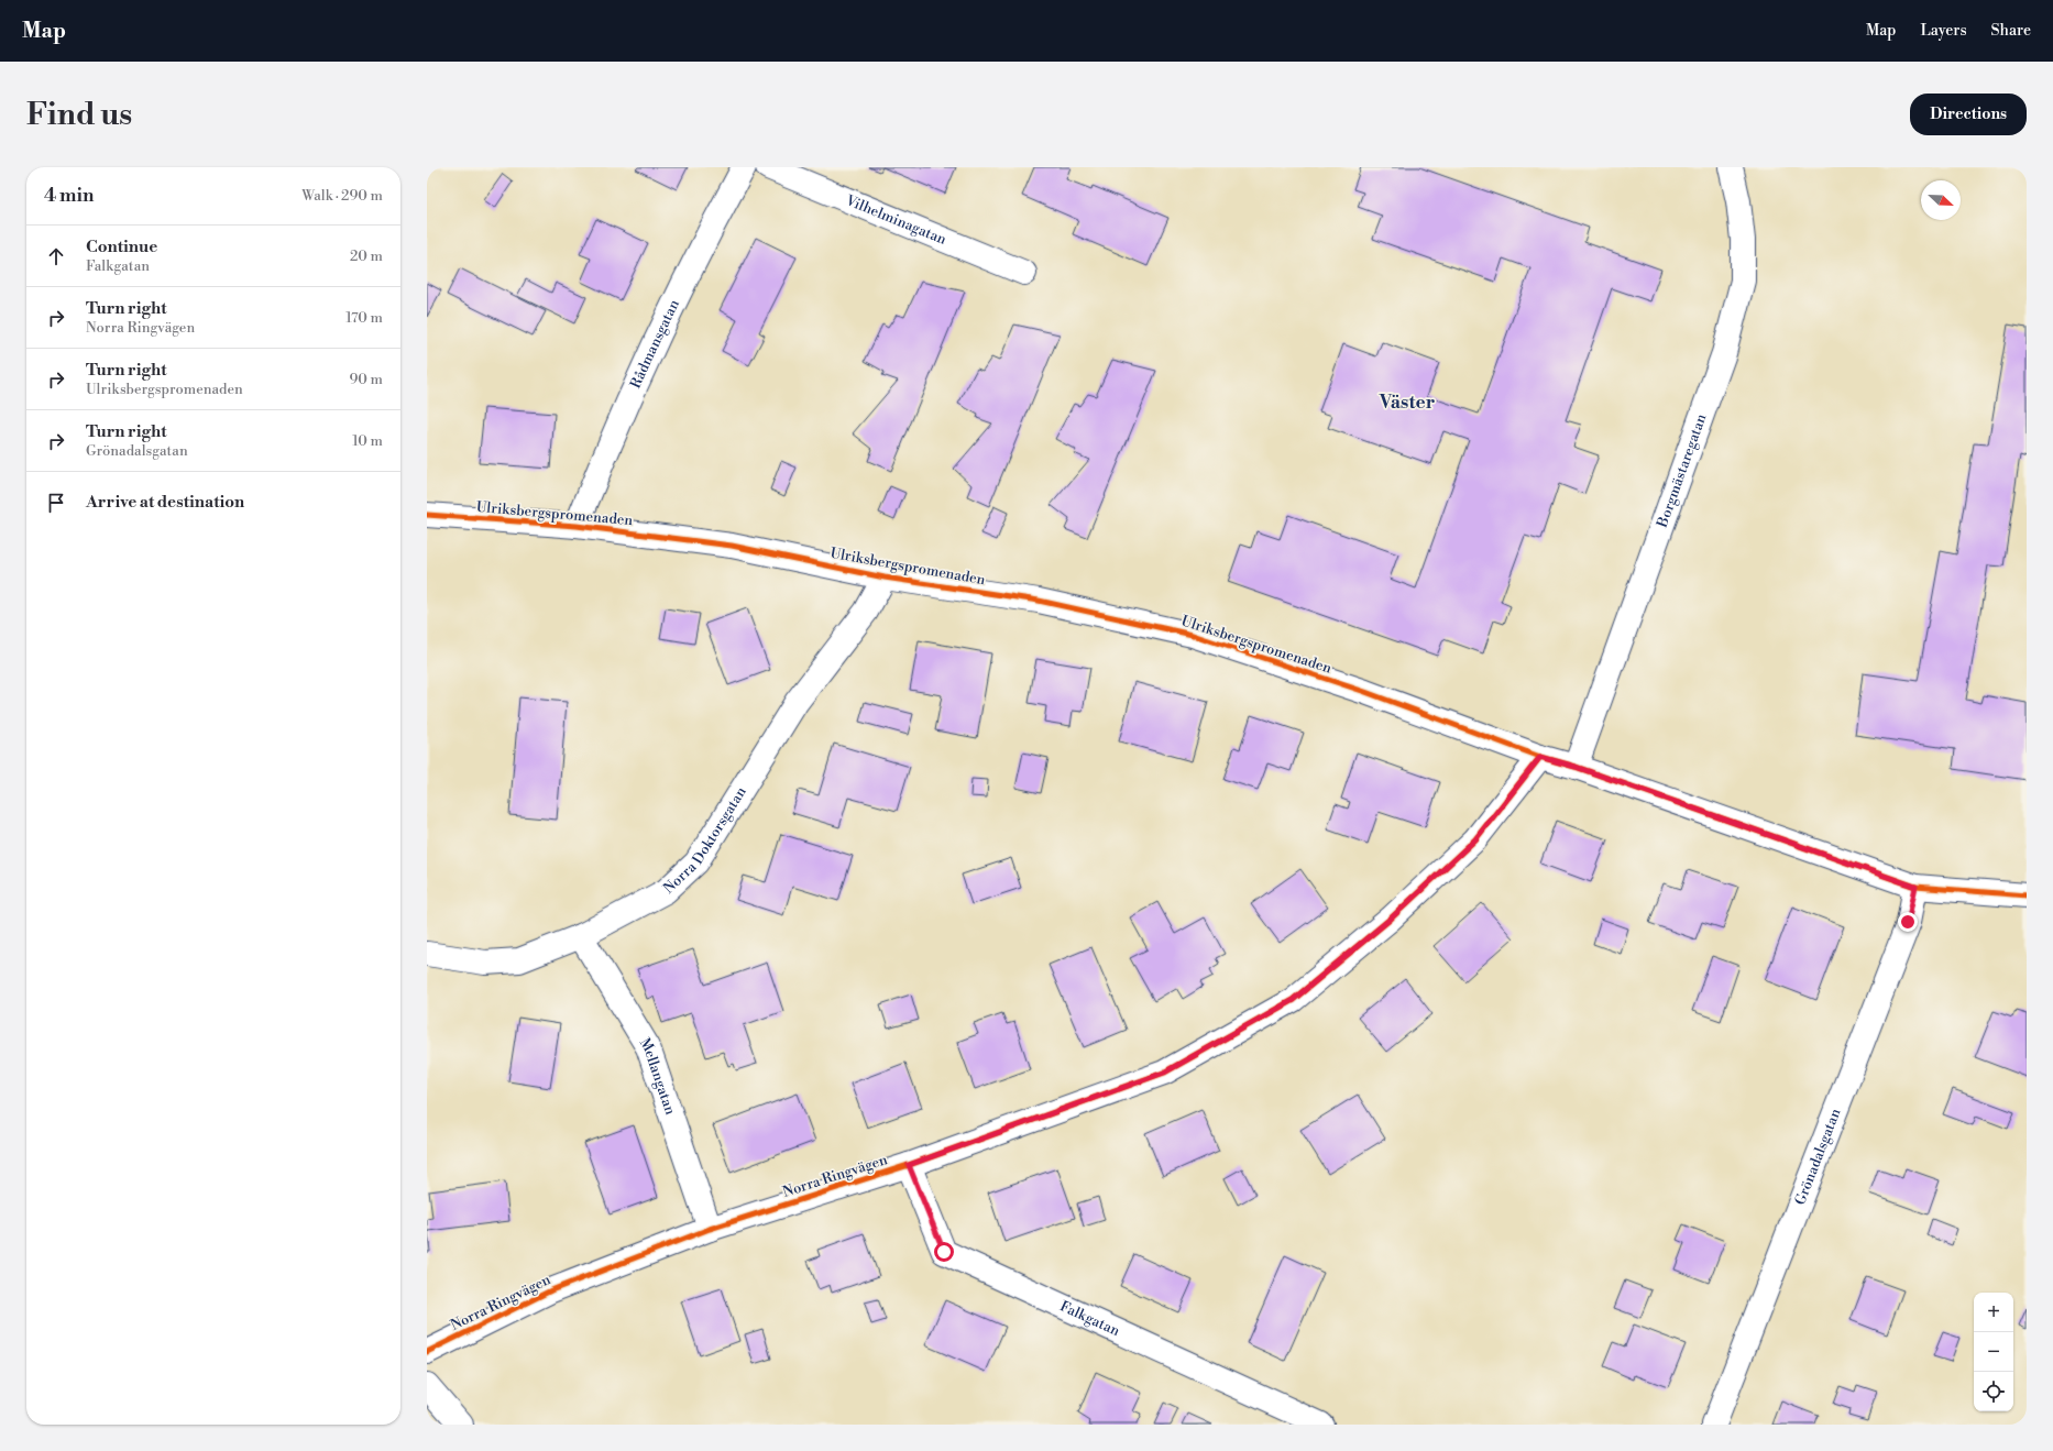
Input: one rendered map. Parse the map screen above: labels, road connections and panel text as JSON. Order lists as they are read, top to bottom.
{
  "streets": {
    "street": [
      "Vilhelminagatan",
      "Rådmansgatan",
      "Borgmästaregatan",
      "Ulriksbergspromenaden",
      "Norra Doktorsgatan",
      "Mellangatan",
      "Grönadalsgatan",
      "Norra Ringvägen",
      "Falkgatan"
    ]
  },
  "crossings": [
    ["Rådmansgatan", "Ulriksbergspromenaden"],
    ["Borgmästaregatan", "Ulriksbergspromenaden"],
    ["Ulriksbergspromenaden", "Norra Doktorsgatan"],
    ["Ulriksbergspromenaden", "Grönadalsgatan"],
    ["Ulriksbergspromenaden", "Norra Ringvägen"],
    ["Norra Doktorsgatan", "Mellangatan"],
    ["Mellangatan", "Norra Ringvägen"],
    ["Norra Ringvägen", "Falkgatan"]
  ],
  "districts": ["Väster"],
  "north": "bottom right",
  "page": {
    "header": "Map",
    "nav": ["Map", "Layers", "Share"],
    "buttons": "Directions",
    "title": "Find us",
    "heading": ["4 min", "Walk · 290 m"],
    "list": [
      ["Continue", "Falkgatan", "20 m"],
      ["Turn right", "Norra Ringvägen", "170 m"],
      ["Turn right", "Ulriksbergspromenaden", "90 m"],
      ["Turn right", "Grönadalsgatan", "10 m"],
      "Arrive at destination"
    ],
    "map_buttons": ["+", "−"]
  }
}
